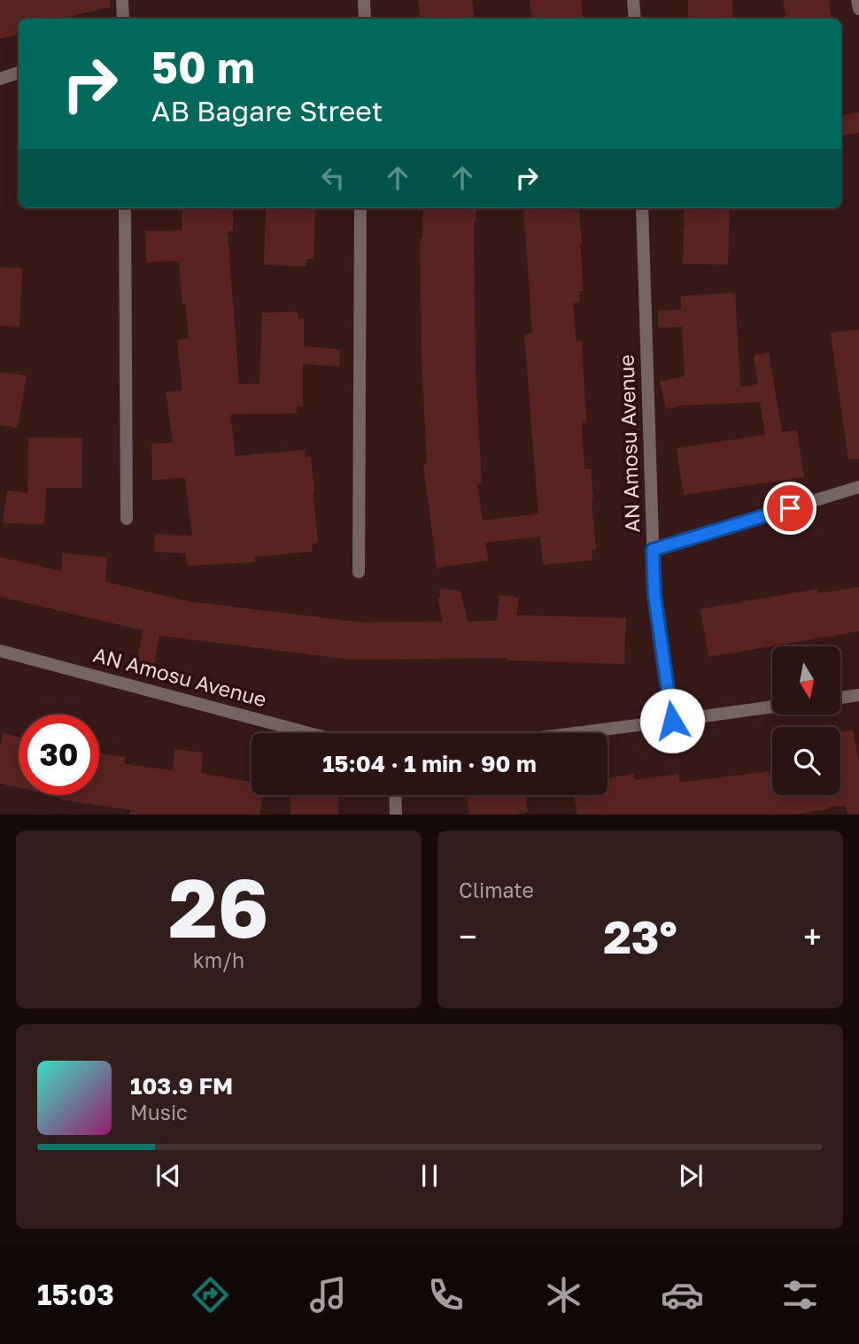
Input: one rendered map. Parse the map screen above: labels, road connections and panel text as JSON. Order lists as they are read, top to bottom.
{
  "streets": {
    "street": ["AN Amosu Avenue"]
  },
  "north": "bottom",
  "page": {
    "turn": ["50 m", "AB Bagare Street"],
    "limit": "30",
    "trip": "15:04 · 1 min · 90 m",
    "tile": [
      ["26", "km/h"],
      "Climate"
    ],
    "heat": ["−", "23°", "+"],
    "song": ["103.9 FM", "Music"],
    "tabs": "15:03"
  }
}
